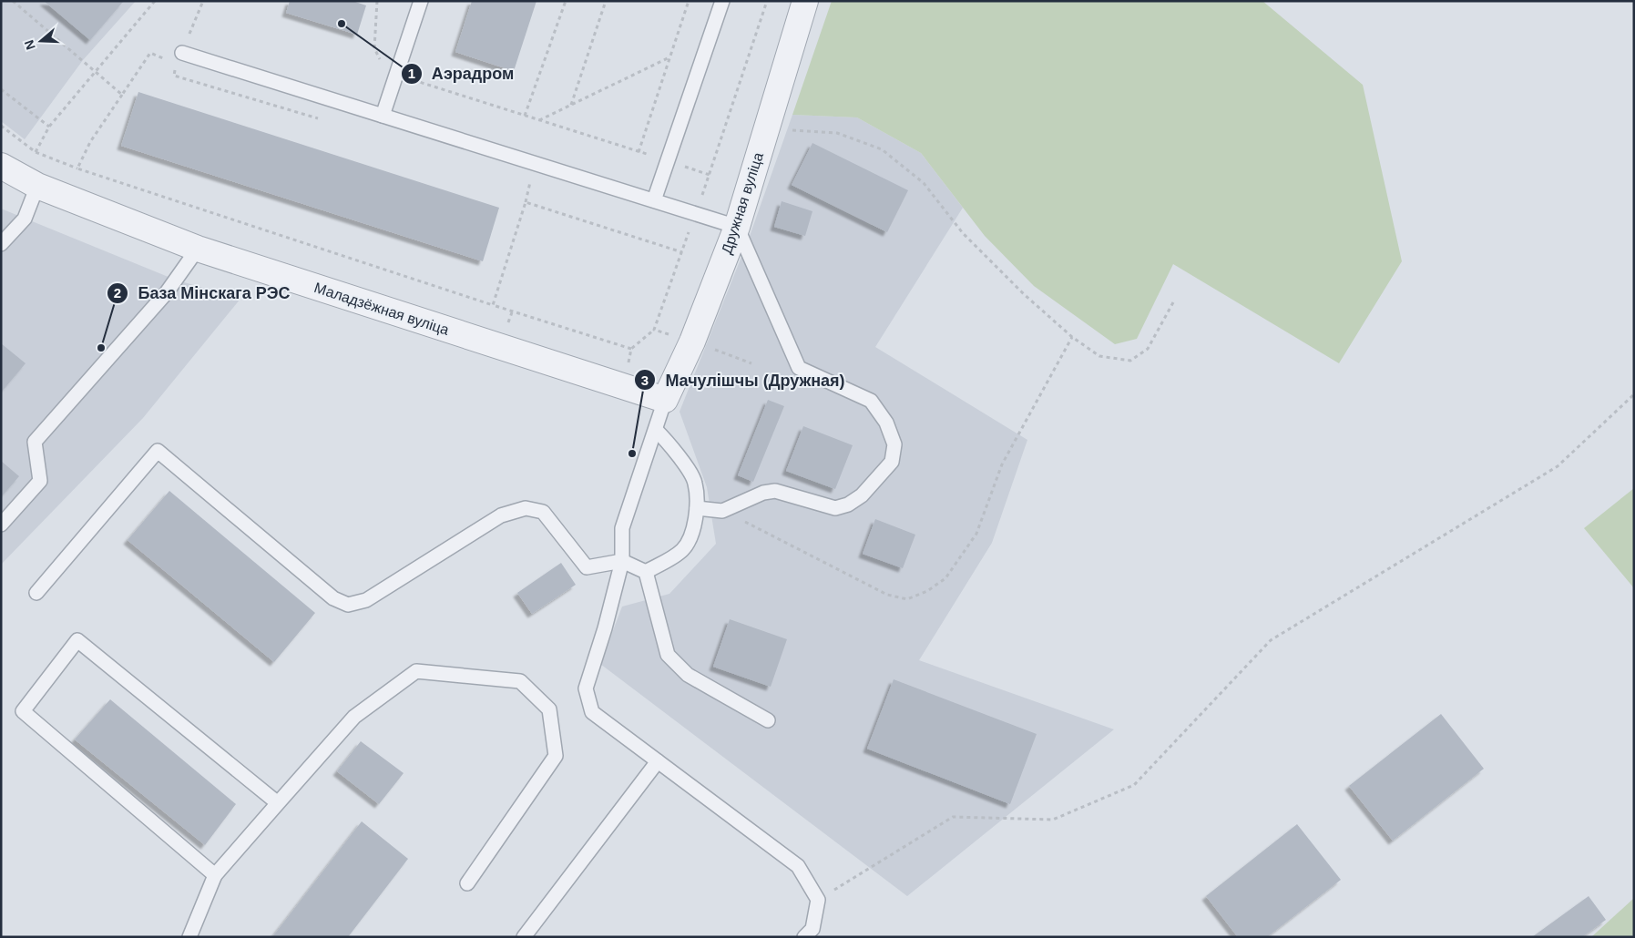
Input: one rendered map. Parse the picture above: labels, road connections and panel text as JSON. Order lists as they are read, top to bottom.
{
  "streets": {
    "street": ["Дружная вуліца", "Маладзёжная вуліца"]
  },
  "crossings": [
    ["Дружная вуліца", "Маладзёжная вуліца"]
  ],
  "places": ["Аэрадром", "База Мінскага РЭС", "Мачулішчы (Дружная)"],
  "north": "left"
}
